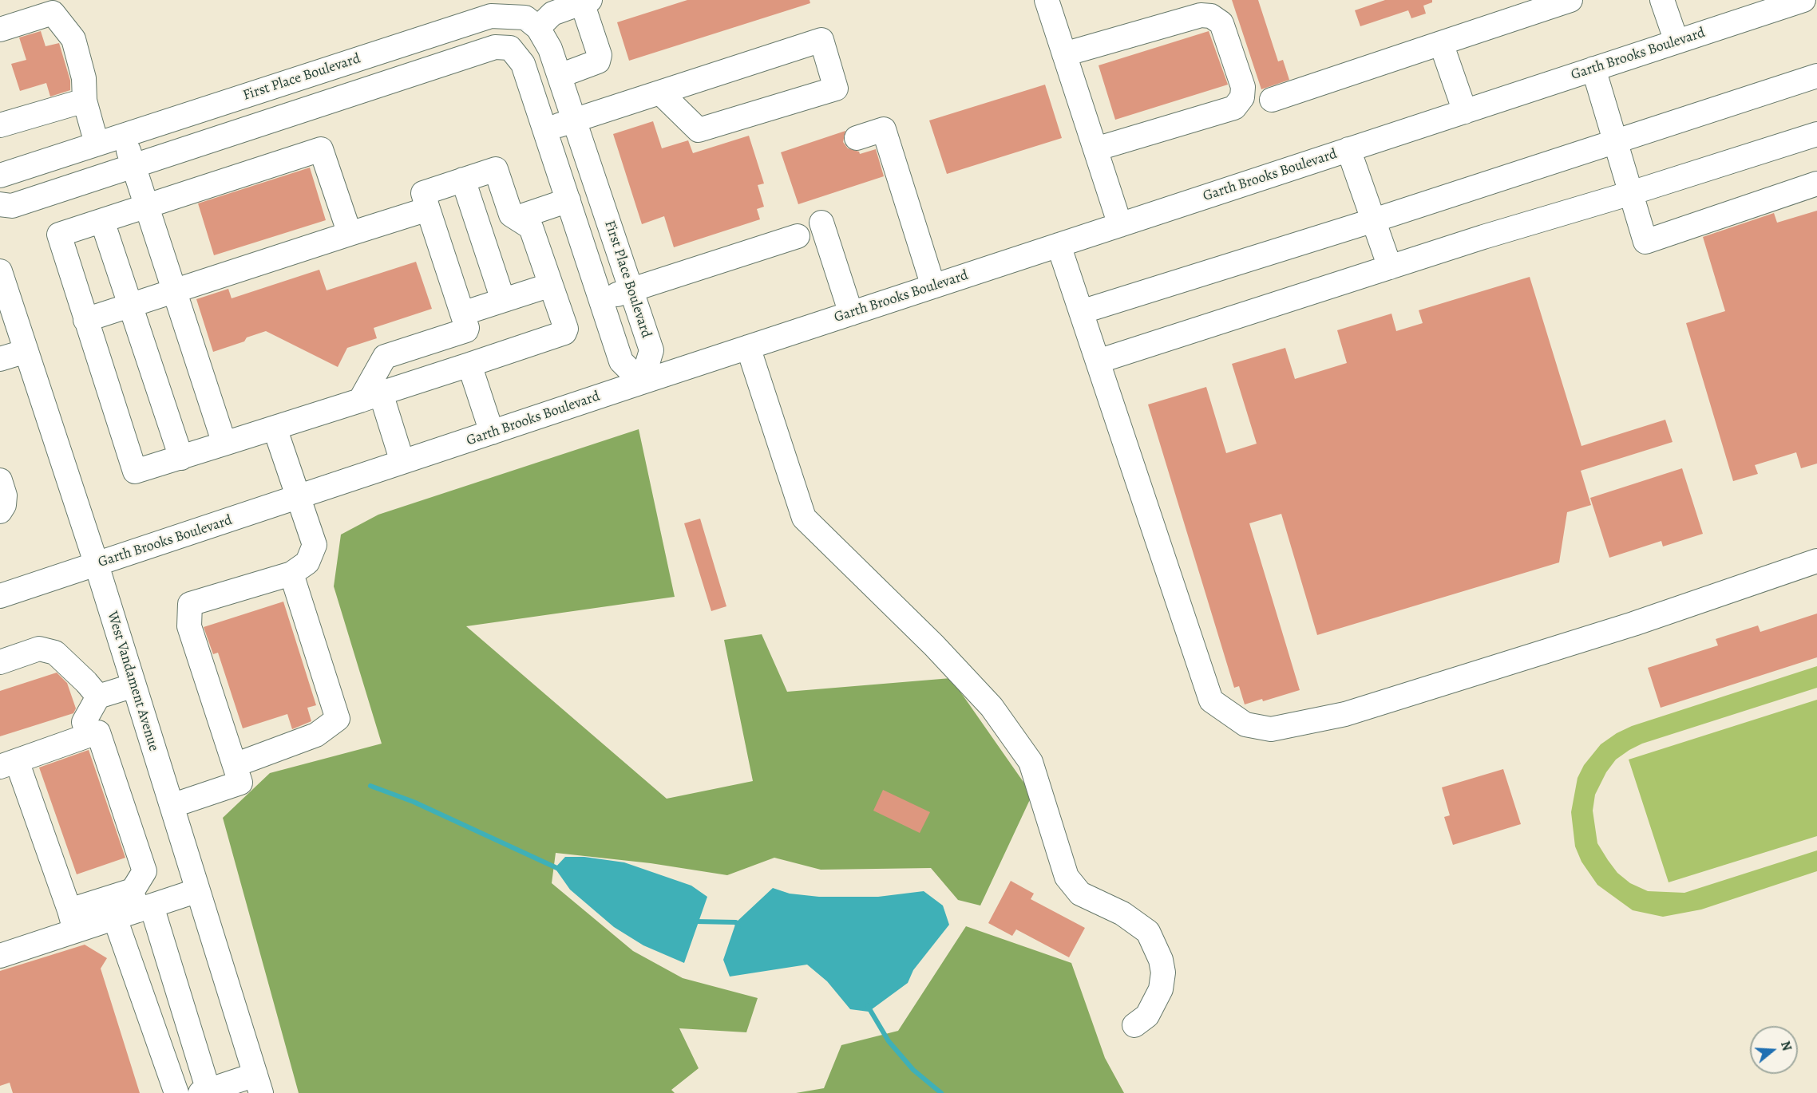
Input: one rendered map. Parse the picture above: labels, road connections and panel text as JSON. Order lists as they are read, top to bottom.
{
  "streets": {
    "street": ["Garth Brooks Boulevard", "First Place Boulevard", "West Vandament Avenue"]
  },
  "crossings": [
    ["Garth Brooks Boulevard", "First Place Boulevard"],
    ["Garth Brooks Boulevard", "West Vandament Avenue"]
  ],
  "north": "right"
}
